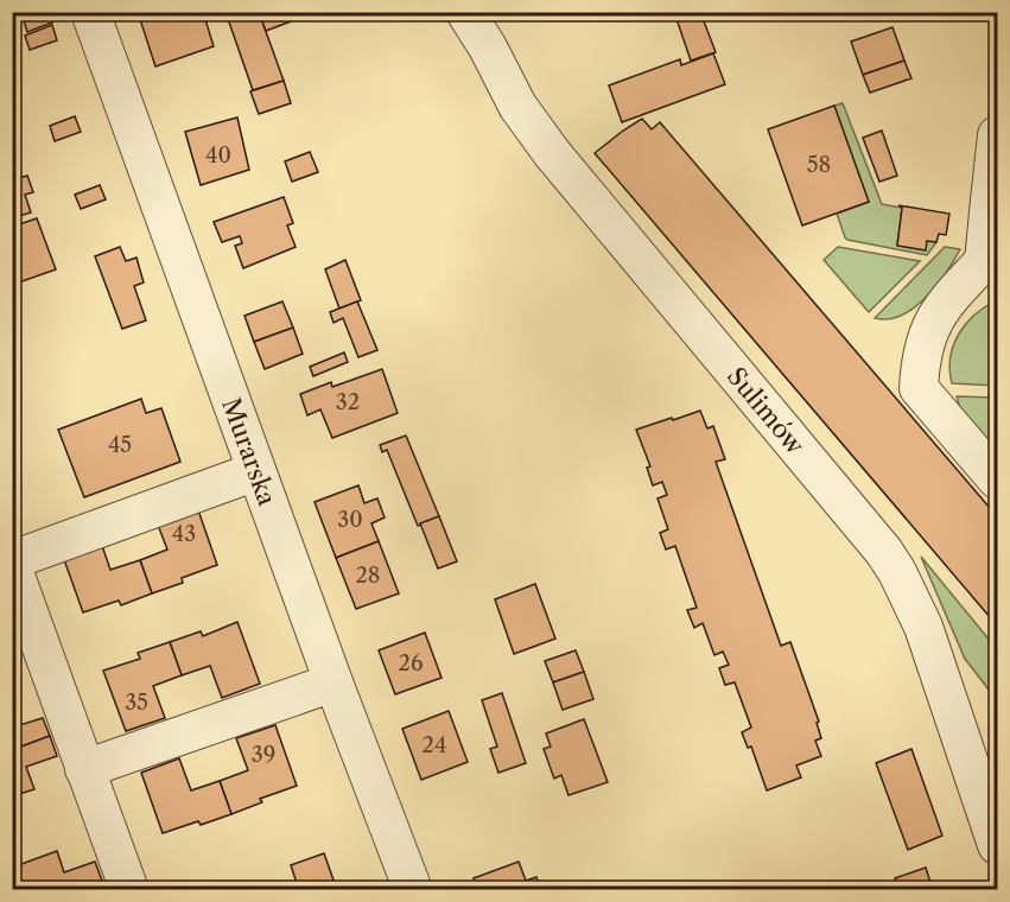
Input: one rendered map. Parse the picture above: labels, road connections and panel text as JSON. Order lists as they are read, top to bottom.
{
  "streets": {
    "street": ["Sulimów", "Murarska"]
  },
  "house_numbers": [
    "40",
    "58",
    "32",
    "45",
    "30",
    "43",
    "28",
    "26",
    "35",
    "24",
    "39"
  ]
}
